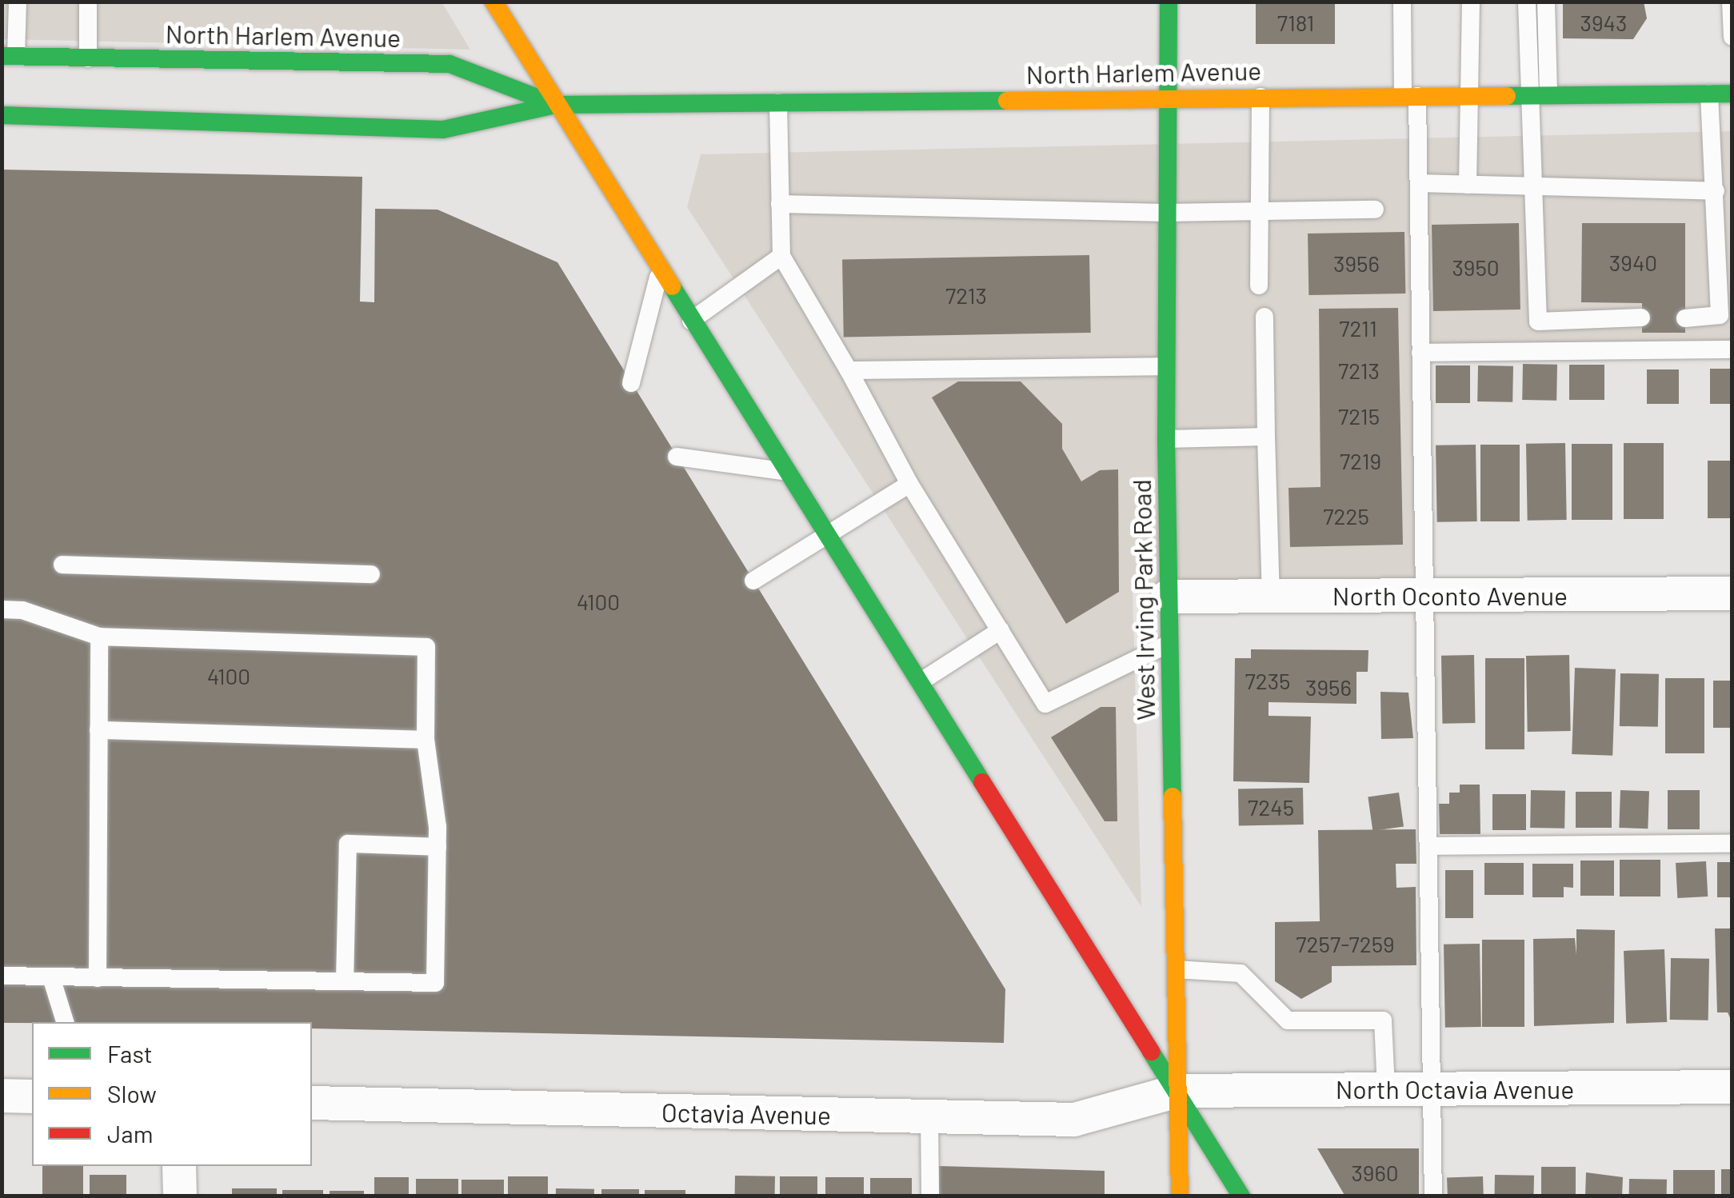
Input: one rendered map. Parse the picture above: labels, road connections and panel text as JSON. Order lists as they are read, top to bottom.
{
  "streets": {
    "main road": ["North Harlem Avenue", "West Irving Park Road"],
    "street": ["North Oconto Avenue", "North Octavia Avenue", "Octavia Avenue"]
  },
  "crossings": [
    ["North Harlem Avenue", "West Irving Park Road"],
    ["North Oconto Avenue", "West Irving Park Road"],
    ["West Irving Park Road", "North Octavia Avenue"],
    ["West Irving Park Road", "Octavia Avenue"],
    ["North Octavia Avenue", "Octavia Avenue"]
  ],
  "house_numbers": [
    "7181",
    "3943",
    "3940",
    "3956",
    "3950",
    "7213",
    "7211",
    "7213",
    "7215",
    "7219",
    "7225",
    "4100",
    "4100",
    "7235",
    "3956",
    "7245",
    "7257-7259",
    "3960"
  ],
  "legend": ["Fast", "Slow", "Jam"]
}
